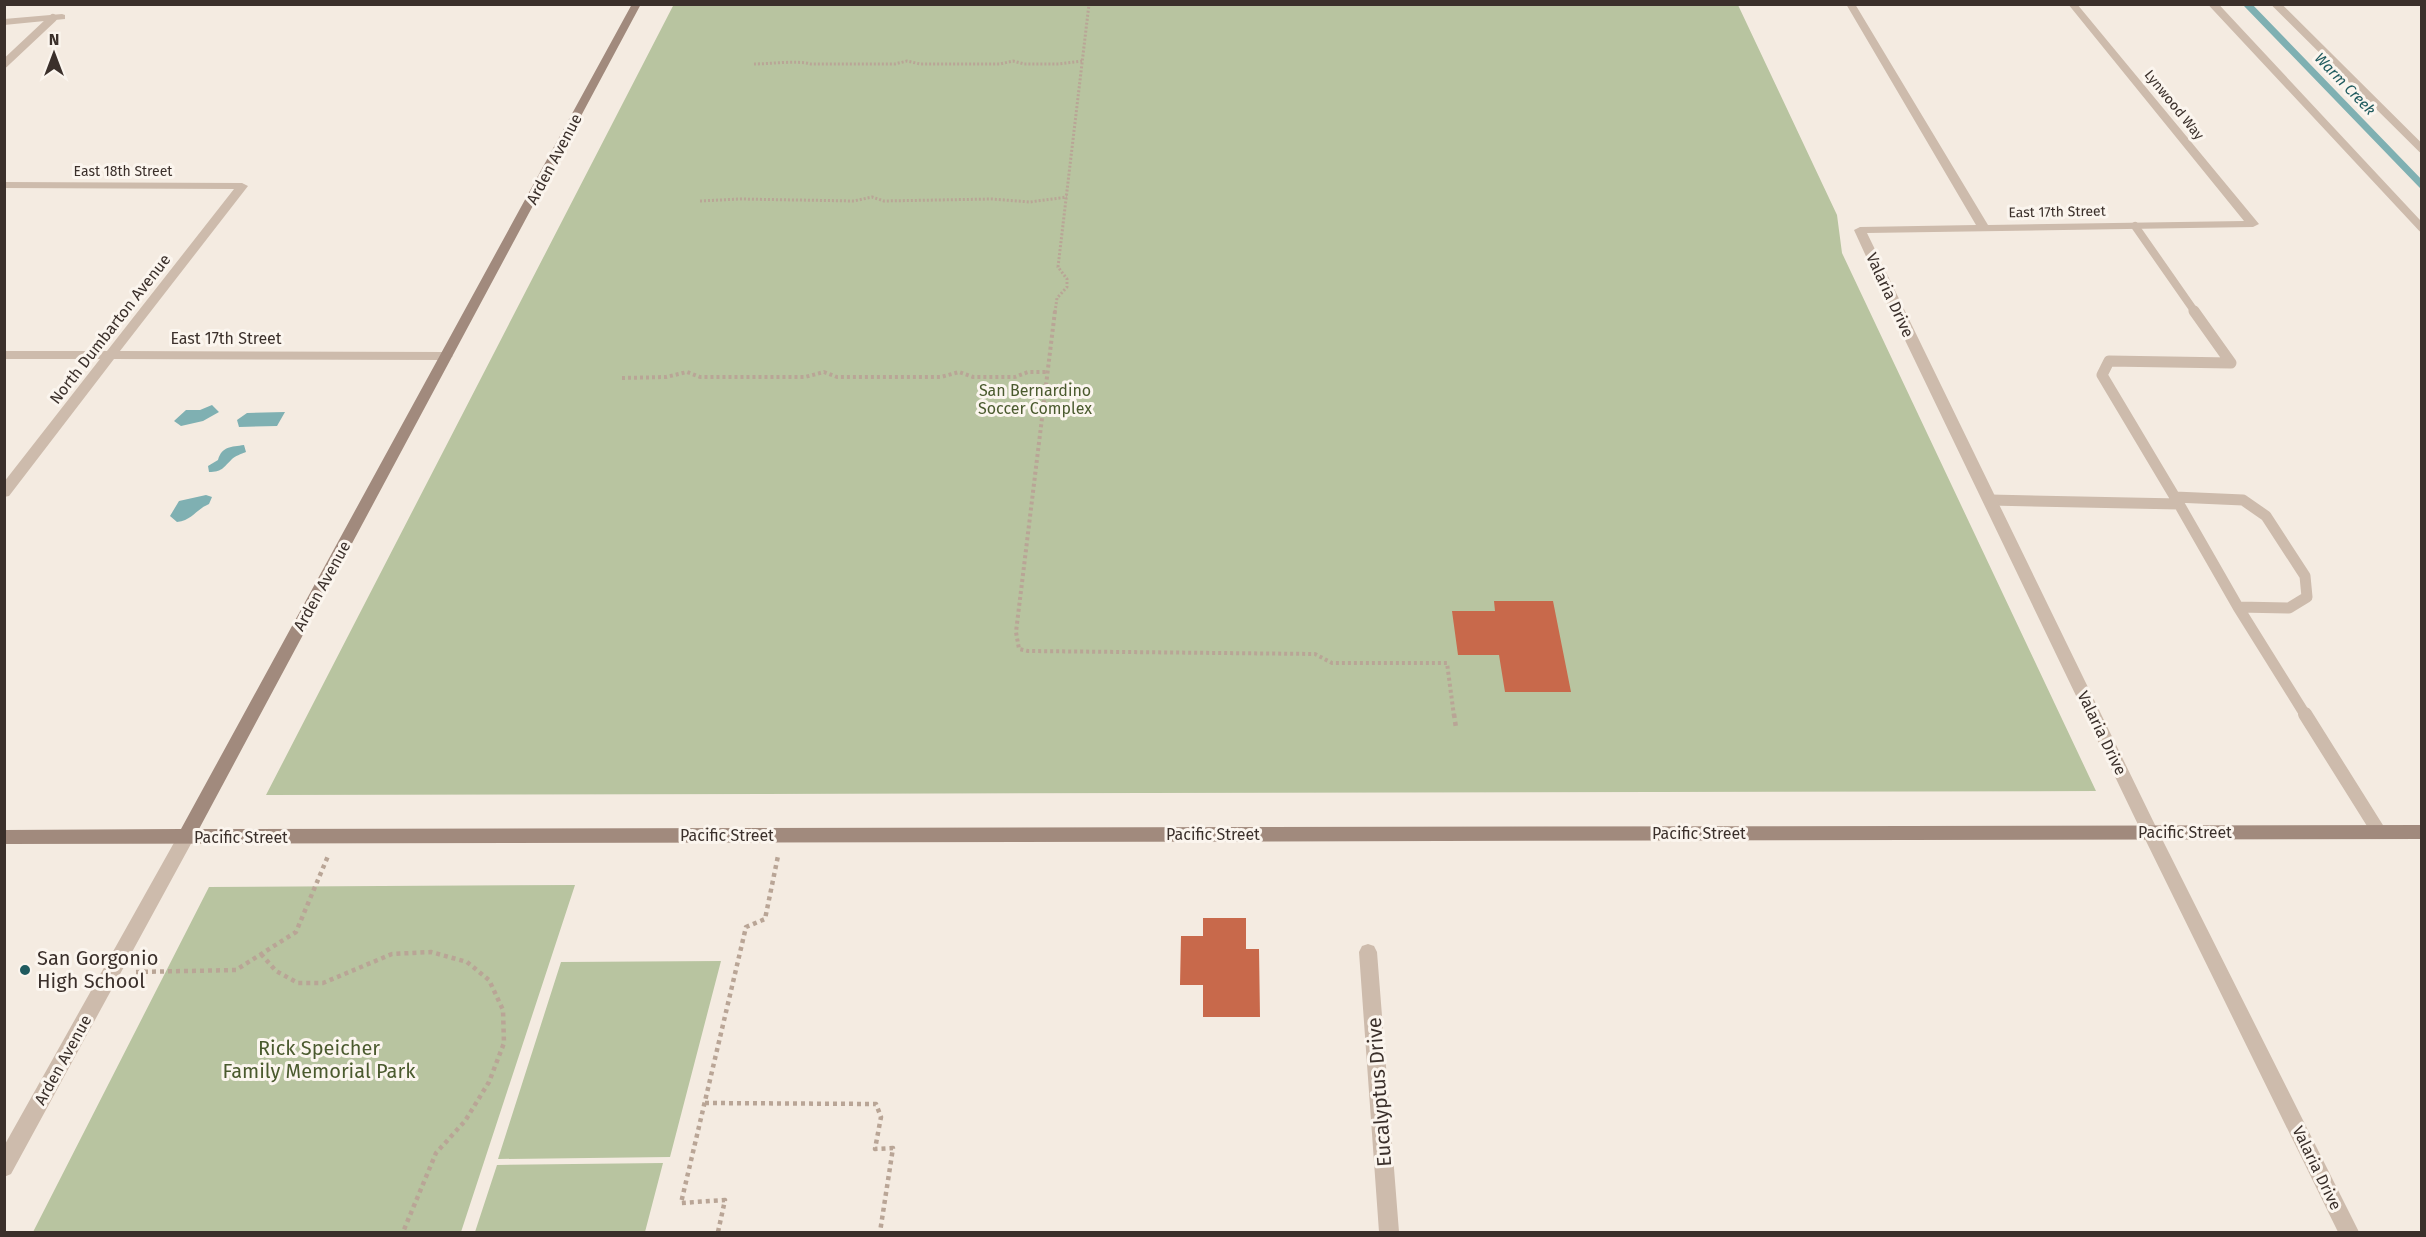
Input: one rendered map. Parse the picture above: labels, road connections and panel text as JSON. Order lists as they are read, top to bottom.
{
  "streets": {
    "street": [
      "Lynwood Way",
      "Arden Avenue",
      "East 18th Street",
      "East 17th Street",
      "Valaria Drive",
      "North Dumbarton Avenue",
      "Pacific Street",
      "Eucalyptus Drive"
    ]
  },
  "crossings": [
    ["Lynwood Way", "East 17th Street"],
    ["Arden Avenue", "East 17th Street"],
    ["Arden Avenue", "Pacific Street"],
    ["East 18th Street", "North Dumbarton Avenue"],
    ["East 17th Street", "Valaria Drive"],
    ["East 17th Street", "North Dumbarton Avenue"],
    ["Valaria Drive", "Pacific Street"]
  ],
  "water": ["Warm Creek"],
  "parks": ["San Bernardino Soccer Complex", "Rick Speicher Family Memorial Park"],
  "places": ["San Gorgonio High School"],
  "north": "top"
}
